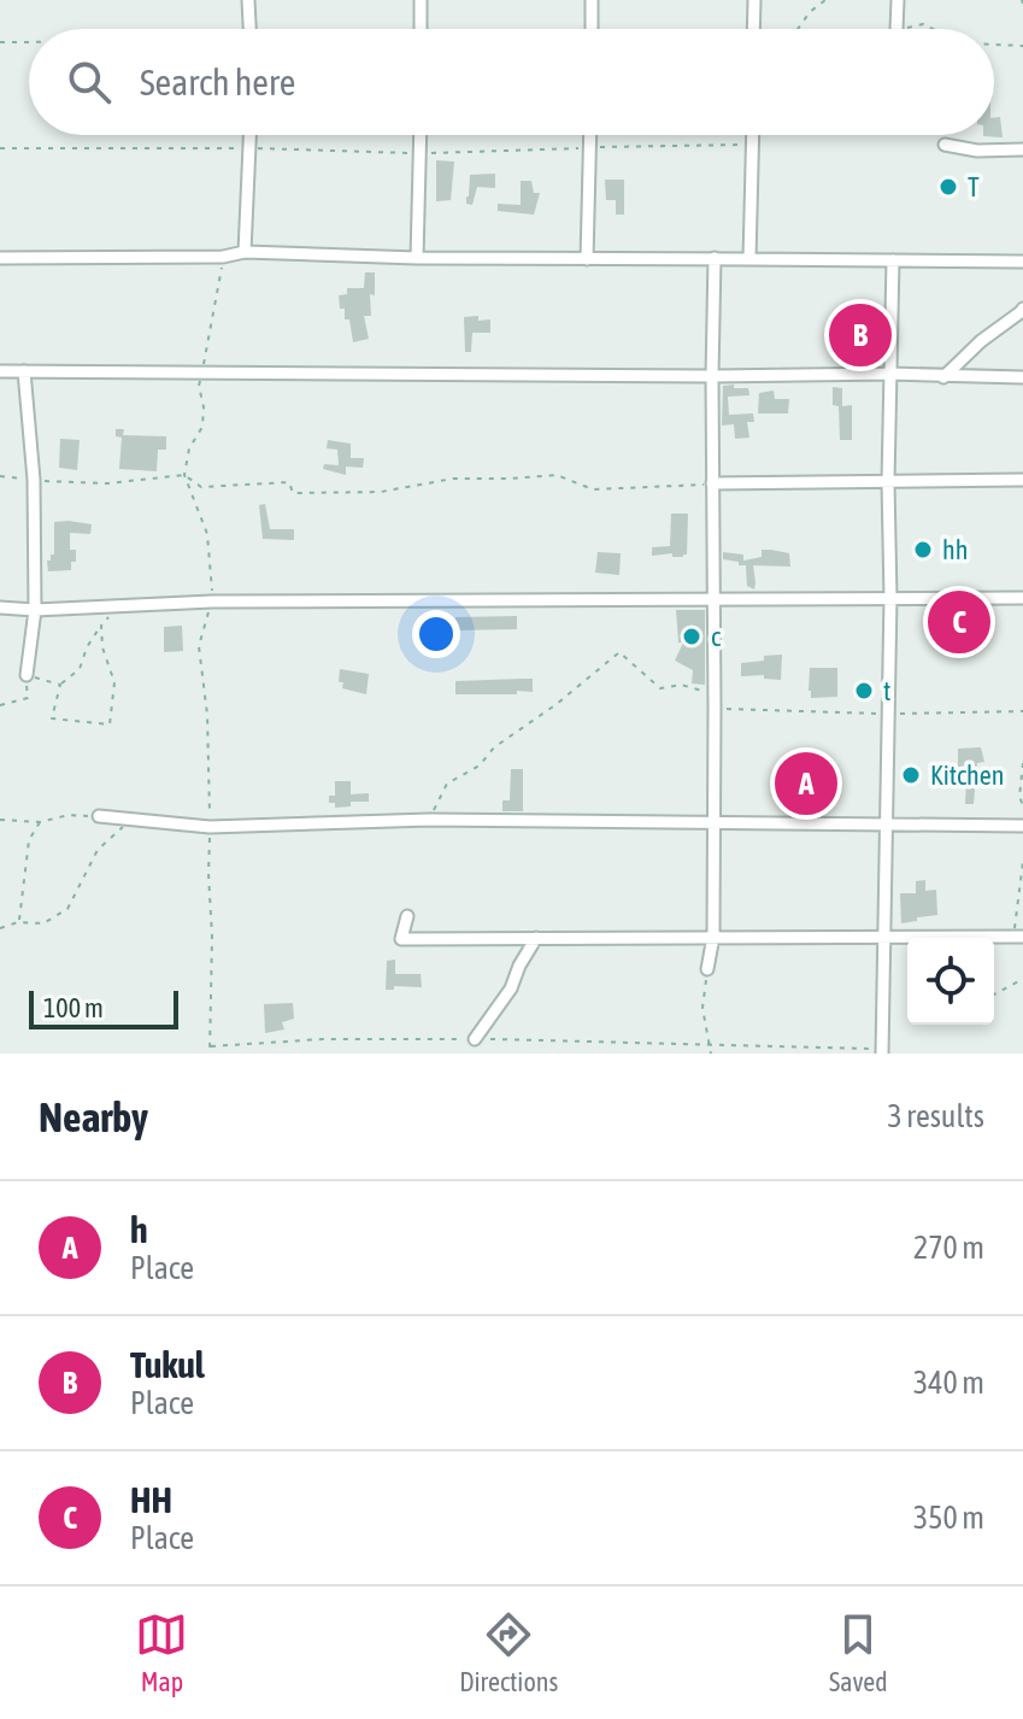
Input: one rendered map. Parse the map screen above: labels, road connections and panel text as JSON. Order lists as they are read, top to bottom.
{
  "places": [
    "T",
    "hh",
    "c",
    "t",
    "Kitchen"
  ],
  "scale_bar": "100 m",
  "page": {
    "search": "Search here",
    "pins": ["B", "C", "A"],
    "scale": "100 m",
    "heading": ["Nearby", "3 results"],
    "list": [
      {
        "mark": "A",
        "name": "h",
        "note": "Place",
        "value": "270 m"
      },
      {
        "mark": "B",
        "name": "Tukul",
        "note": "Place",
        "value": "340 m"
      },
      {
        "mark": "C",
        "name": "HH",
        "note": "Place",
        "value": "350 m"
      }
    ],
    "nav": ["Map", "Directions", "Saved"]
  }
}
